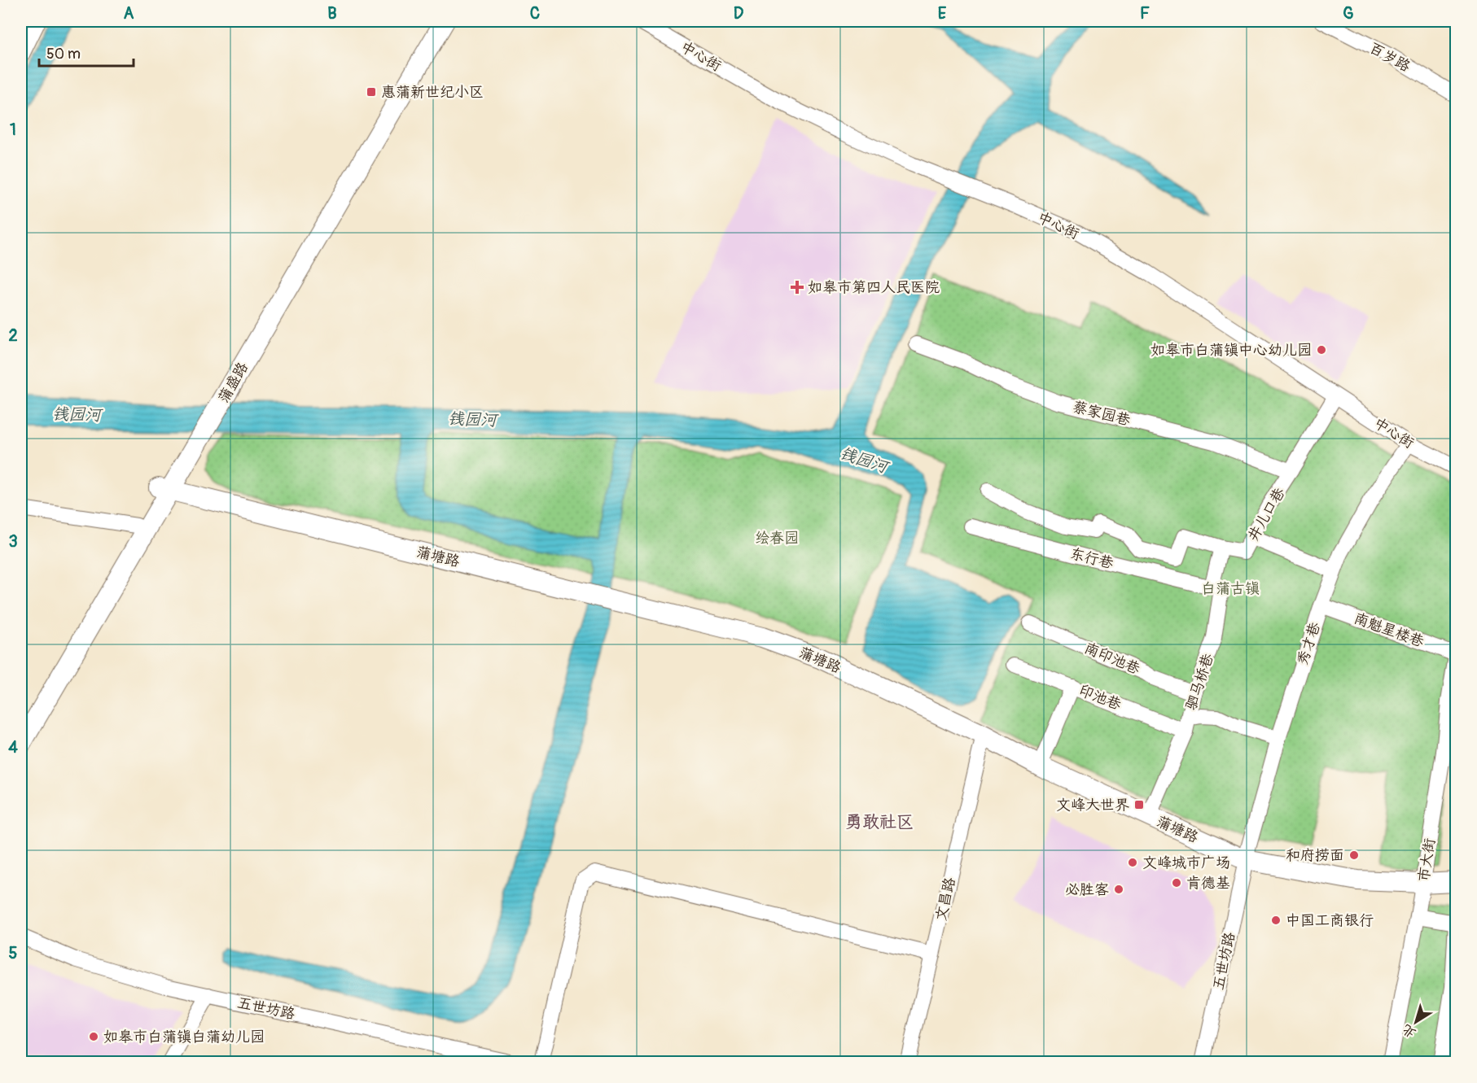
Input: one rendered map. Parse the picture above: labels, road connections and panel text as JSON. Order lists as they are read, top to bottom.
{
  "streets": {
    "main road": ["蒲盛路", "蒲塘路"],
    "street": [
      "中心街",
      "百岁路",
      "蔡家园巷",
      "井儿口巷",
      "东行巷",
      "南魁星楼巷",
      "秀才巷",
      "南印池巷",
      "驷马桥巷",
      "印池巷",
      "市大街",
      "文昌路",
      "五世坊路"
    ]
  },
  "crossings": [
    ["中心街", "井儿口巷"],
    ["中心街", "秀才巷"],
    ["蒲盛路", "蒲塘路"],
    ["蔡家园巷", "井儿口巷"],
    ["蒲塘路", "秀才巷"],
    ["蒲塘路", "驷马桥巷"],
    ["蒲塘路", "市大街"],
    ["蒲塘路", "文昌路"],
    ["蒲塘路", "五世坊路"],
    ["东行巷", "驷马桥巷"],
    ["南魁星楼巷", "秀才巷"],
    ["南魁星楼巷", "市大街"],
    ["秀才巷", "五世坊路"],
    ["南印池巷", "驷马桥巷"],
    ["驷马桥巷", "印池巷"]
  ],
  "districts": ["勇敢社区"],
  "water": ["钱园河"],
  "parks": ["绘春园", "白蒲古镇"],
  "places": {
    "transit": ["惠蒲新世纪小区", "文峰大世界"],
    "health": ["如皋市第四人民医院"],
    "other": [
      "如皋市白蒲镇中心幼儿园",
      "和府捞面",
      "文峰城市广场",
      "肯德基",
      "必胜客",
      "中国工商银行",
      "如皋市白蒲镇白蒲幼儿园"
    ]
  },
  "scale_bar": "50 m",
  "north": "bottom left",
  "grid": {
    "columns": [
      "A",
      "B",
      "C",
      "D",
      "E",
      "F",
      "G"
    ],
    "rows": [
      "1",
      "2",
      "3",
      "4",
      "5"
    ]
  }
}
